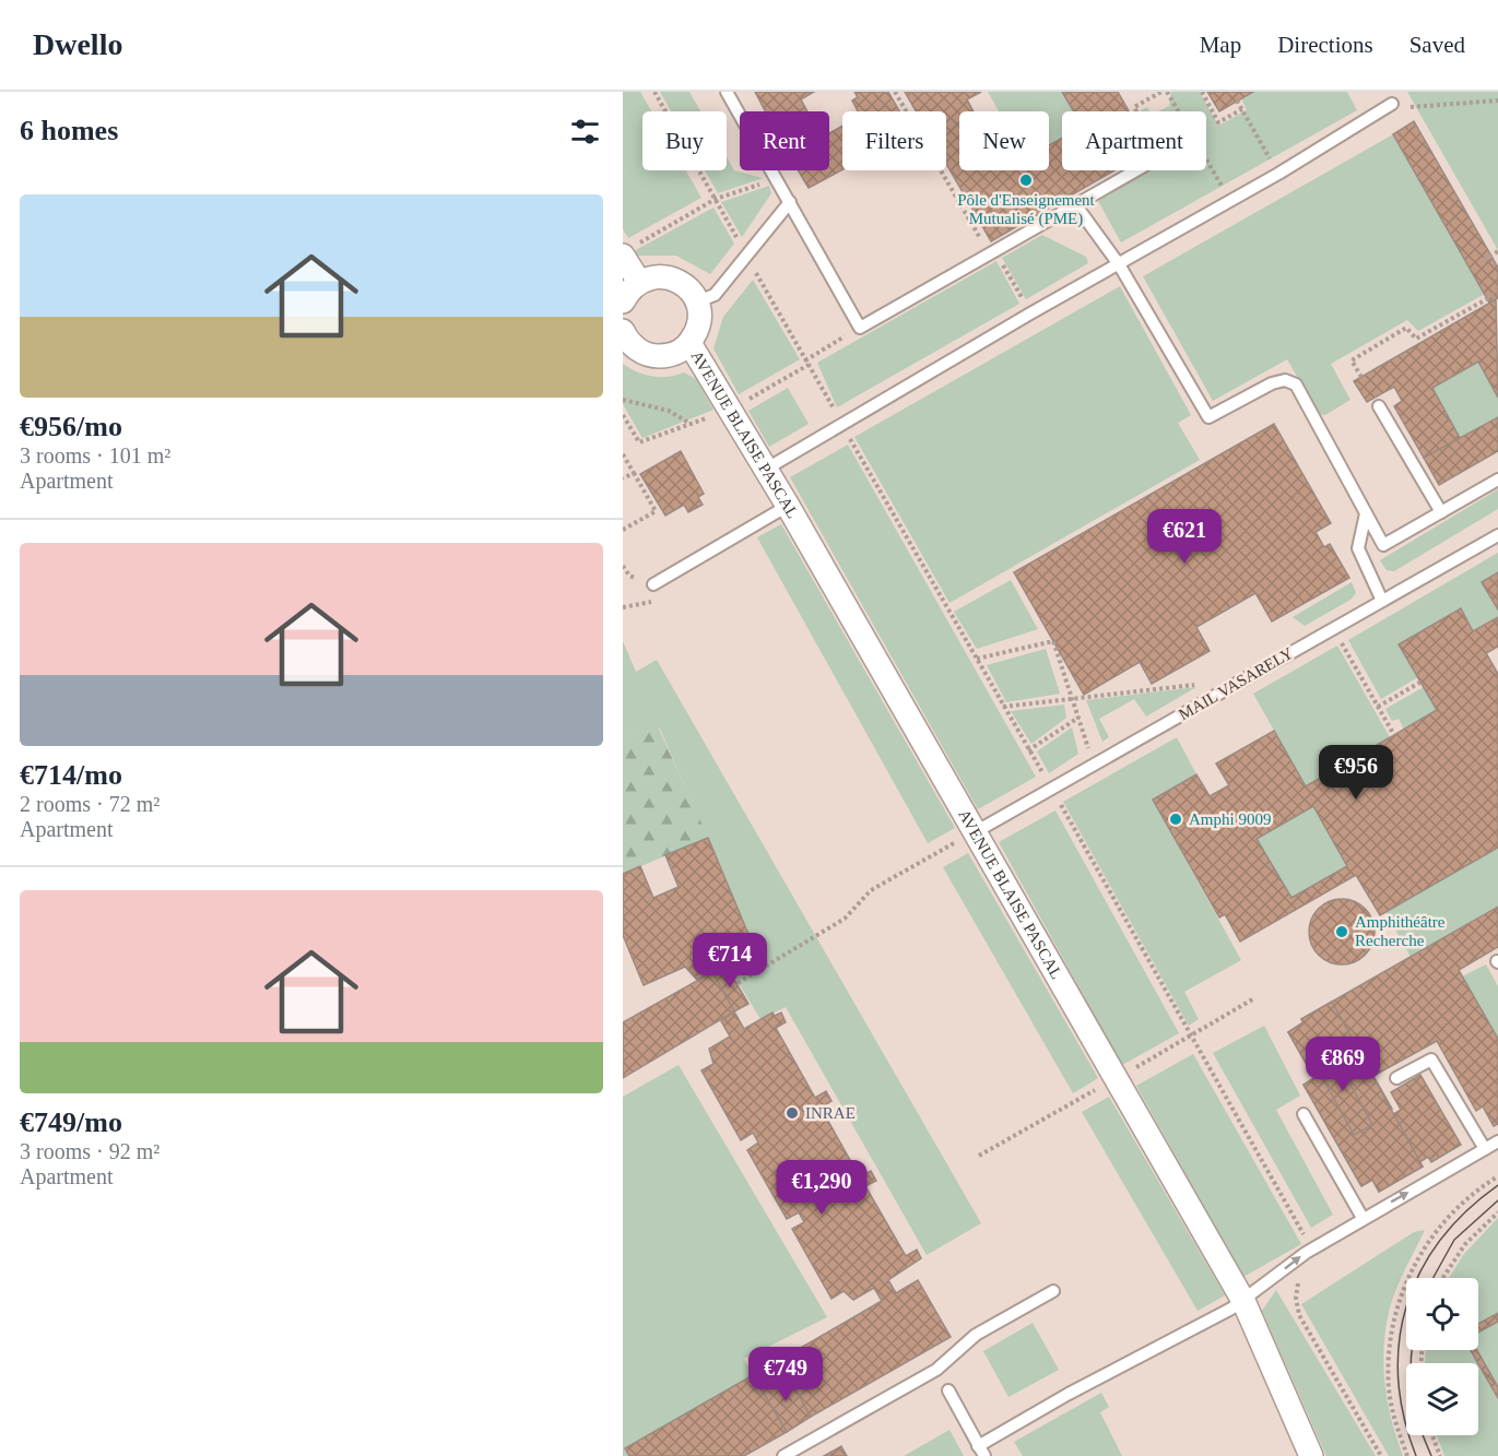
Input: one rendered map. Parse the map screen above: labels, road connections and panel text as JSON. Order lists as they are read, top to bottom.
{
  "streets": {
    "street": ["AVENUE BLAISE PASCAL"],
    "lane": ["MAIL VASARELY"]
  },
  "crossings": [
    ["AVENUE BLAISE PASCAL", "MAIL VASARELY"]
  ],
  "places": [
    "Pôle d'Enseignement Mutualisé (PME)",
    "Amphi 9009",
    "Amphithéâtre Recherche",
    "INRAE"
  ],
  "page": {
    "header": "Dwello",
    "nav": ["Map", "Directions", "Saved"],
    "heading": "6 homes",
    "chip": [
      "Buy",
      "Rent",
      "Filters",
      "New",
      "Apartment"
    ],
    "list": [
      {
        "name": "€956/mo",
        "note": "3 rooms · 101 m² · Apartment"
      },
      {
        "name": "€714/mo",
        "note": "2 rooms · 72 m² · Apartment"
      },
      {
        "name": "€749/mo",
        "note": "3 rooms · 92 m² · Apartment"
      }
    ],
    "price": [
      "€621",
      "€956",
      "€714",
      "€869",
      "€1,290",
      "€749"
    ]
  }
}
